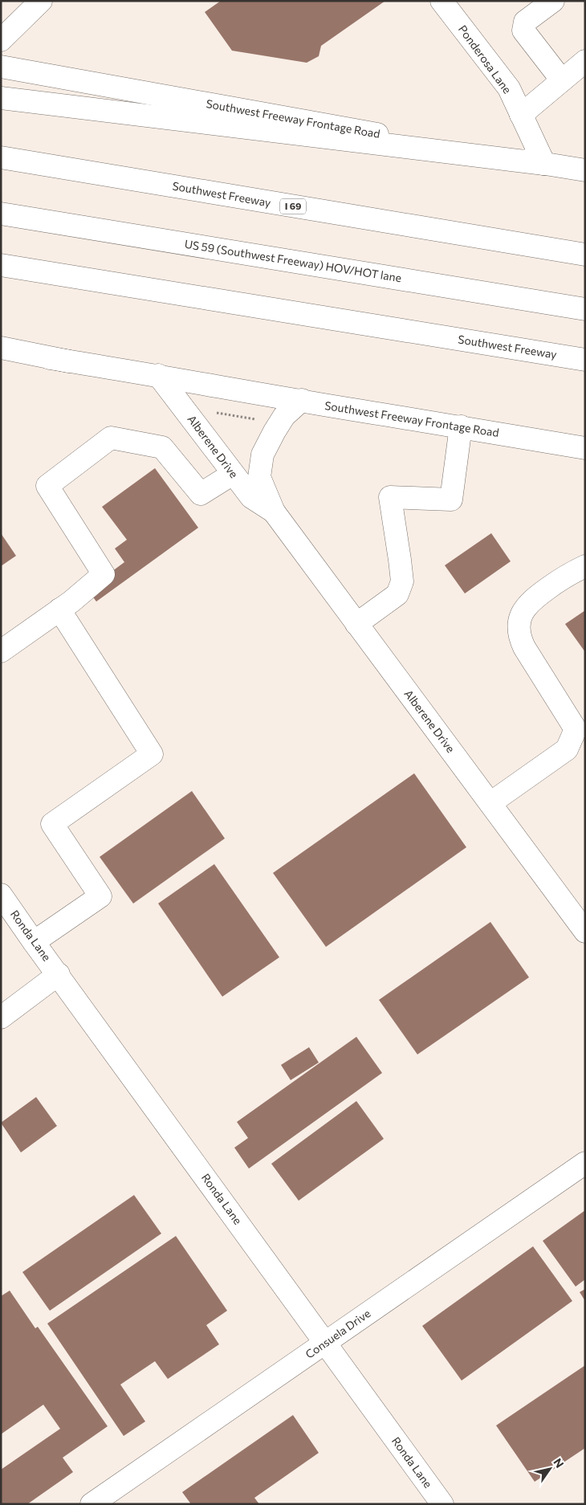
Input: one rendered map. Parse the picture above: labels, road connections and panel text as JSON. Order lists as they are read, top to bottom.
{
  "streets": {
    "main road": [
      "Ponderosa Lane",
      "Southwest Freeway Frontage Road",
      "Southwest Freeway",
      "I 69",
      "US 59 (Southwest Freeway) HOV/HOT lane",
      "Alberene Drive",
      "Ronda Lane",
      "Consuela Drive"
    ]
  },
  "crossings": [
    ["Ponderosa Lane", "Southwest Freeway Frontage Road"],
    ["Southwest Freeway Frontage Road", "Alberene Drive"],
    ["Ronda Lane", "Consuela Drive"]
  ],
  "north": "top right"
}
